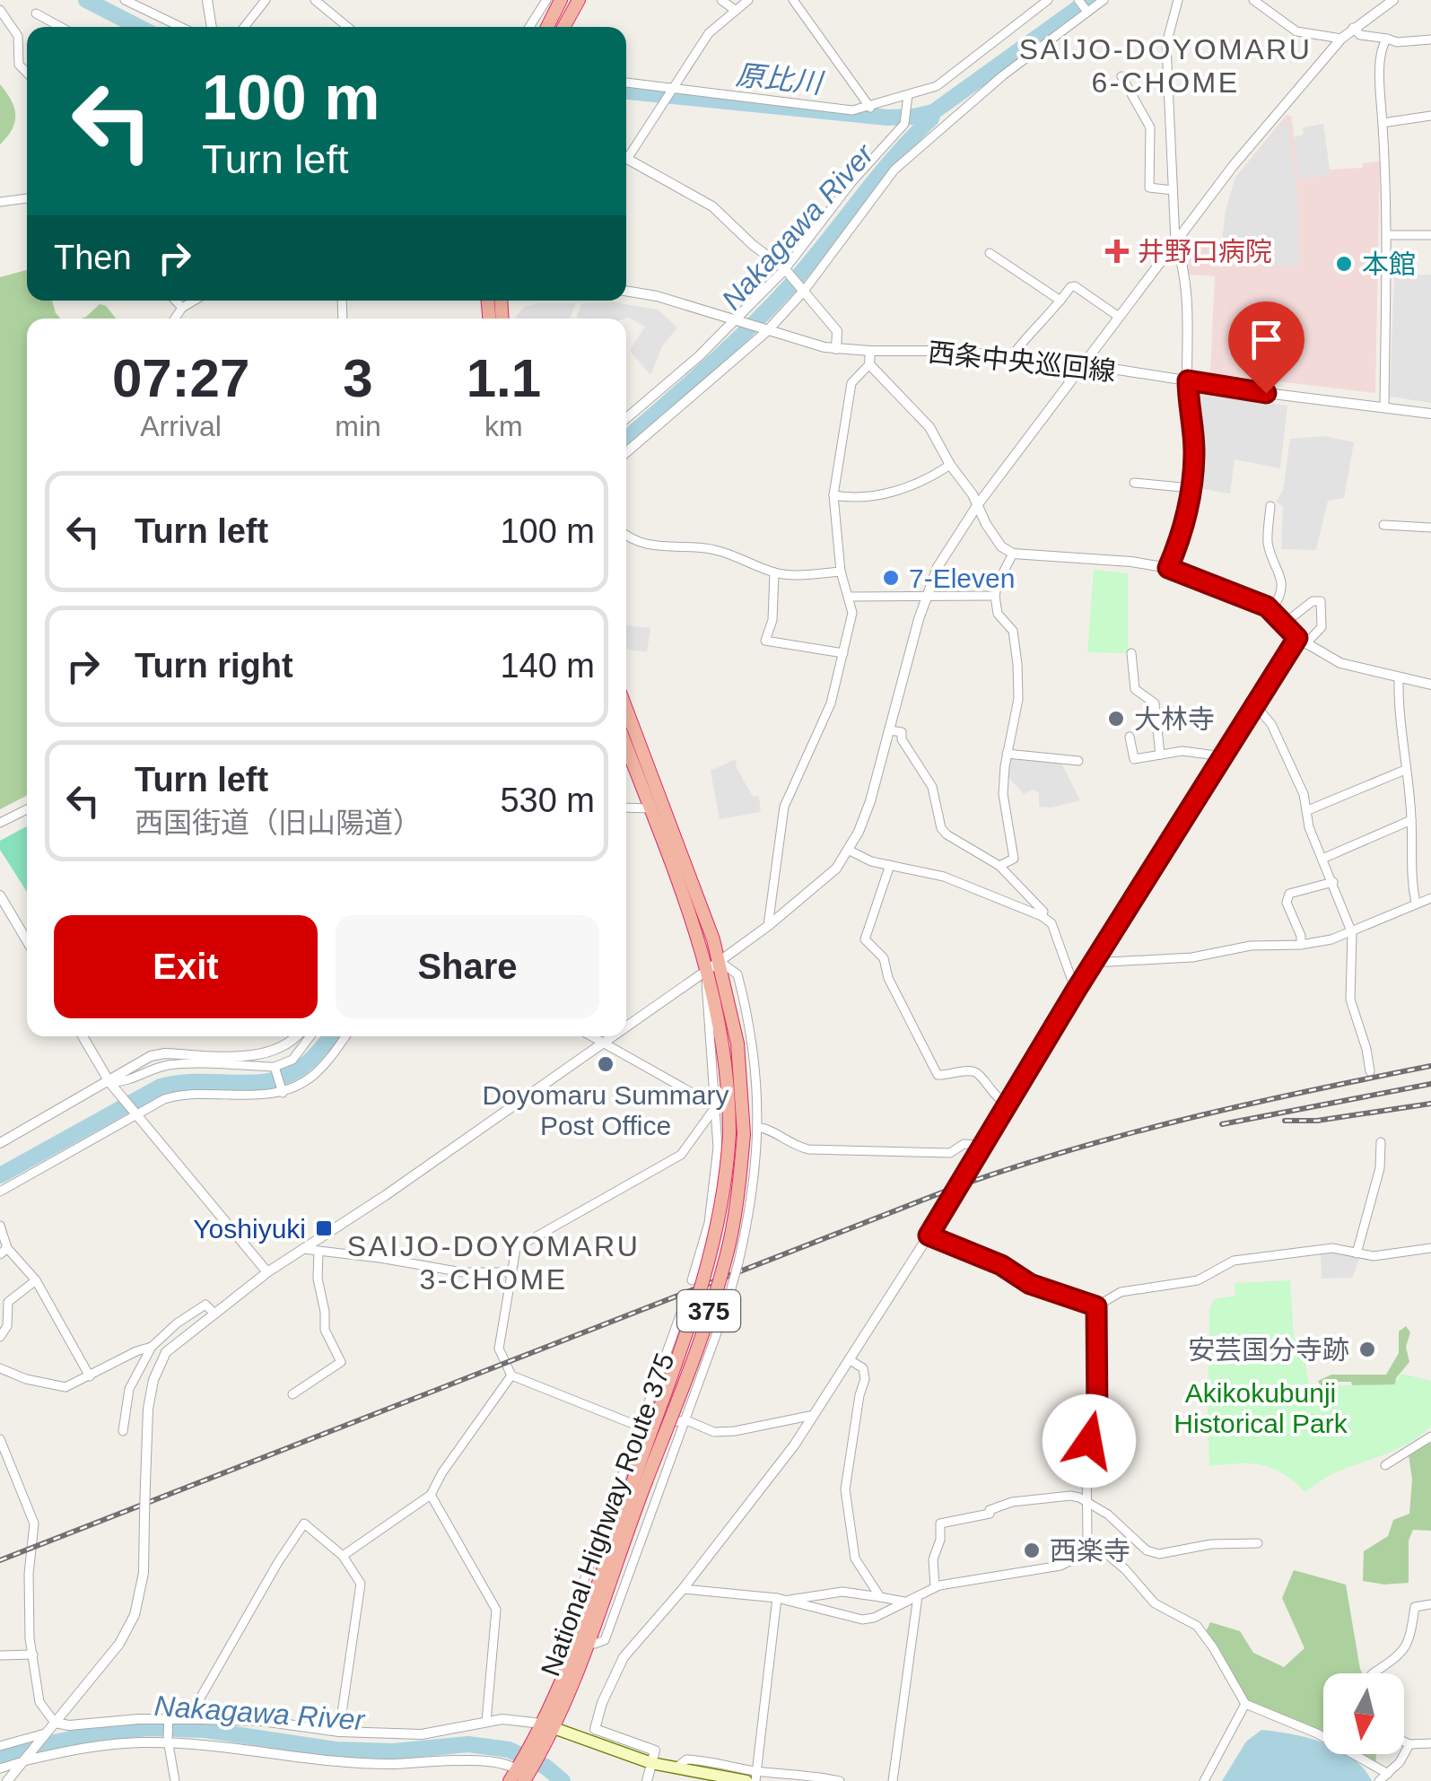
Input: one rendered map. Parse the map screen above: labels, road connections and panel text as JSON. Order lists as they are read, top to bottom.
{
  "streets": {
    "highway": ["375", "National Highway Route 375"],
    "street": ["西条中央巡回線"]
  },
  "districts": ["SAIJO-DOYOMARU 6-CHOME", "SAIJO-DOYOMARU 3-CHOME"],
  "water": ["原比川", "Nakagawa River"],
  "parks": ["Akikokubunji Historical Park"],
  "places": {
    "health": ["井野口病院"],
    "other": [
      "本館",
      "7-Eleven",
      "大林寺",
      "Doyomaru Summary Post Office",
      "安芸国分寺跡",
      "西楽寺"
    ],
    "transit": ["Yoshiyuki"]
  },
  "north": "bottom",
  "page": {
    "turn": ["100 m", "Turn left"],
    "then": "Then",
    "eta": [
      "07:27",
      "Arrival",
      "3",
      "min",
      "1.1",
      "km"
    ],
    "list": [
      {
        "name": "Turn left",
        "value": "100 m"
      },
      {
        "name": "Turn right",
        "value": "140 m"
      },
      {
        "name": "Turn left",
        "note": "西国街道（旧山陽道）",
        "value": "530 m"
      }
    ],
    "buttons": ["Exit", "Share"]
  }
}
